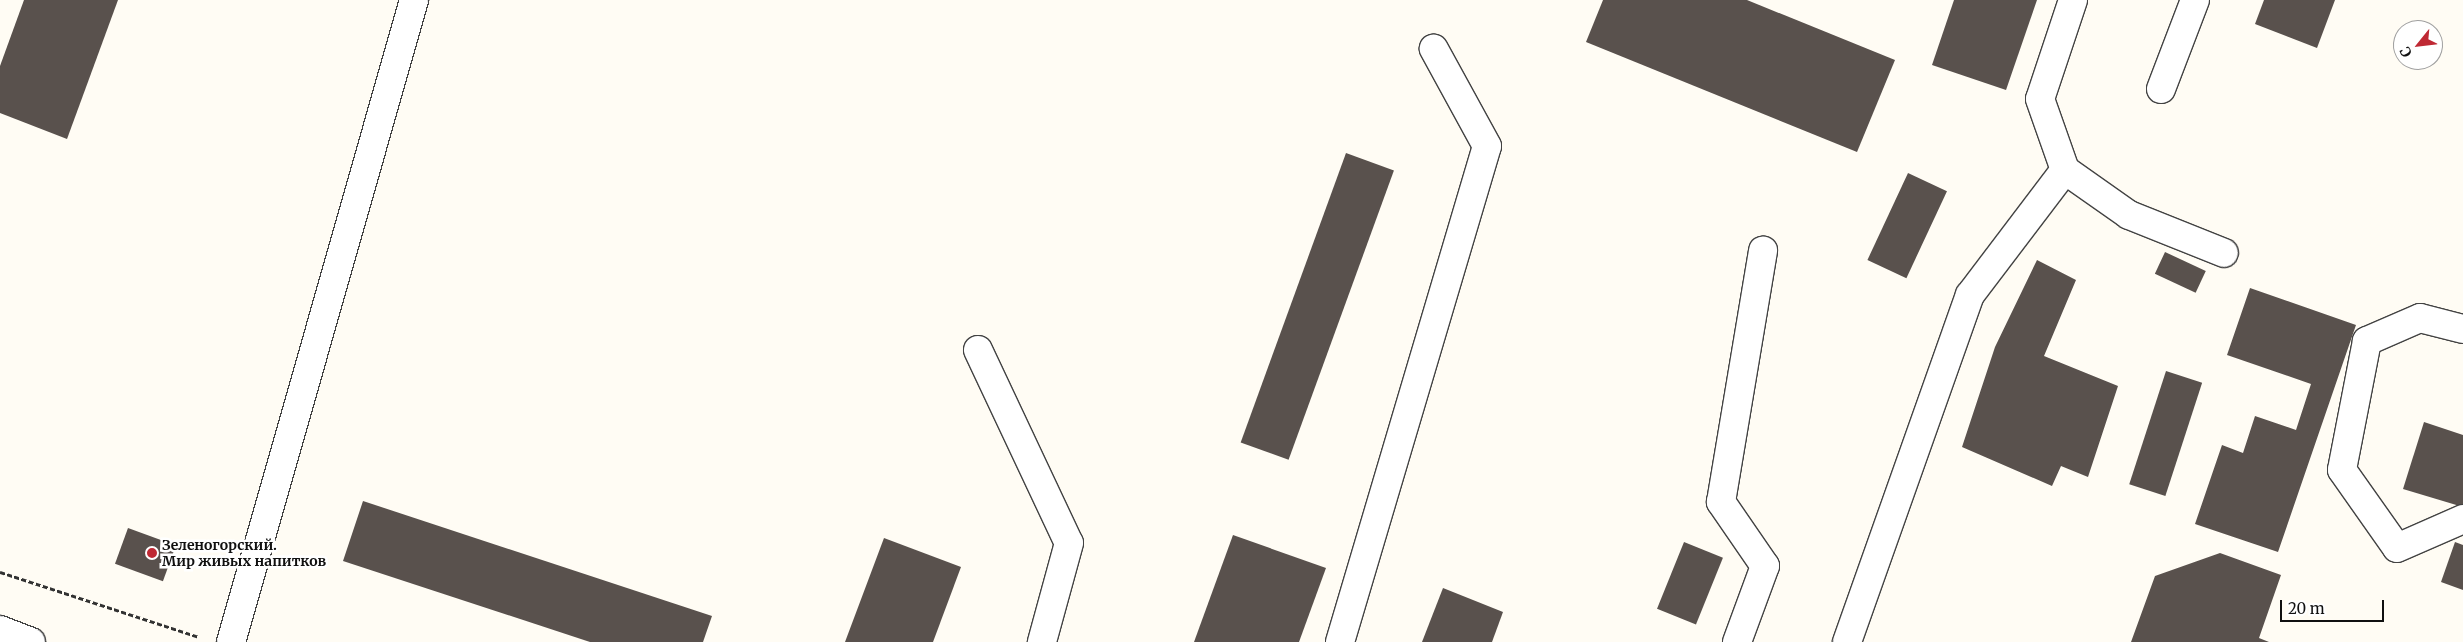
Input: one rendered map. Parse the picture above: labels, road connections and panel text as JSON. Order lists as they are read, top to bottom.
{
  "places": ["Зеленогорский. Мир живых напитков"],
  "scale_bar": "20 m",
  "north": "bottom left"
}
